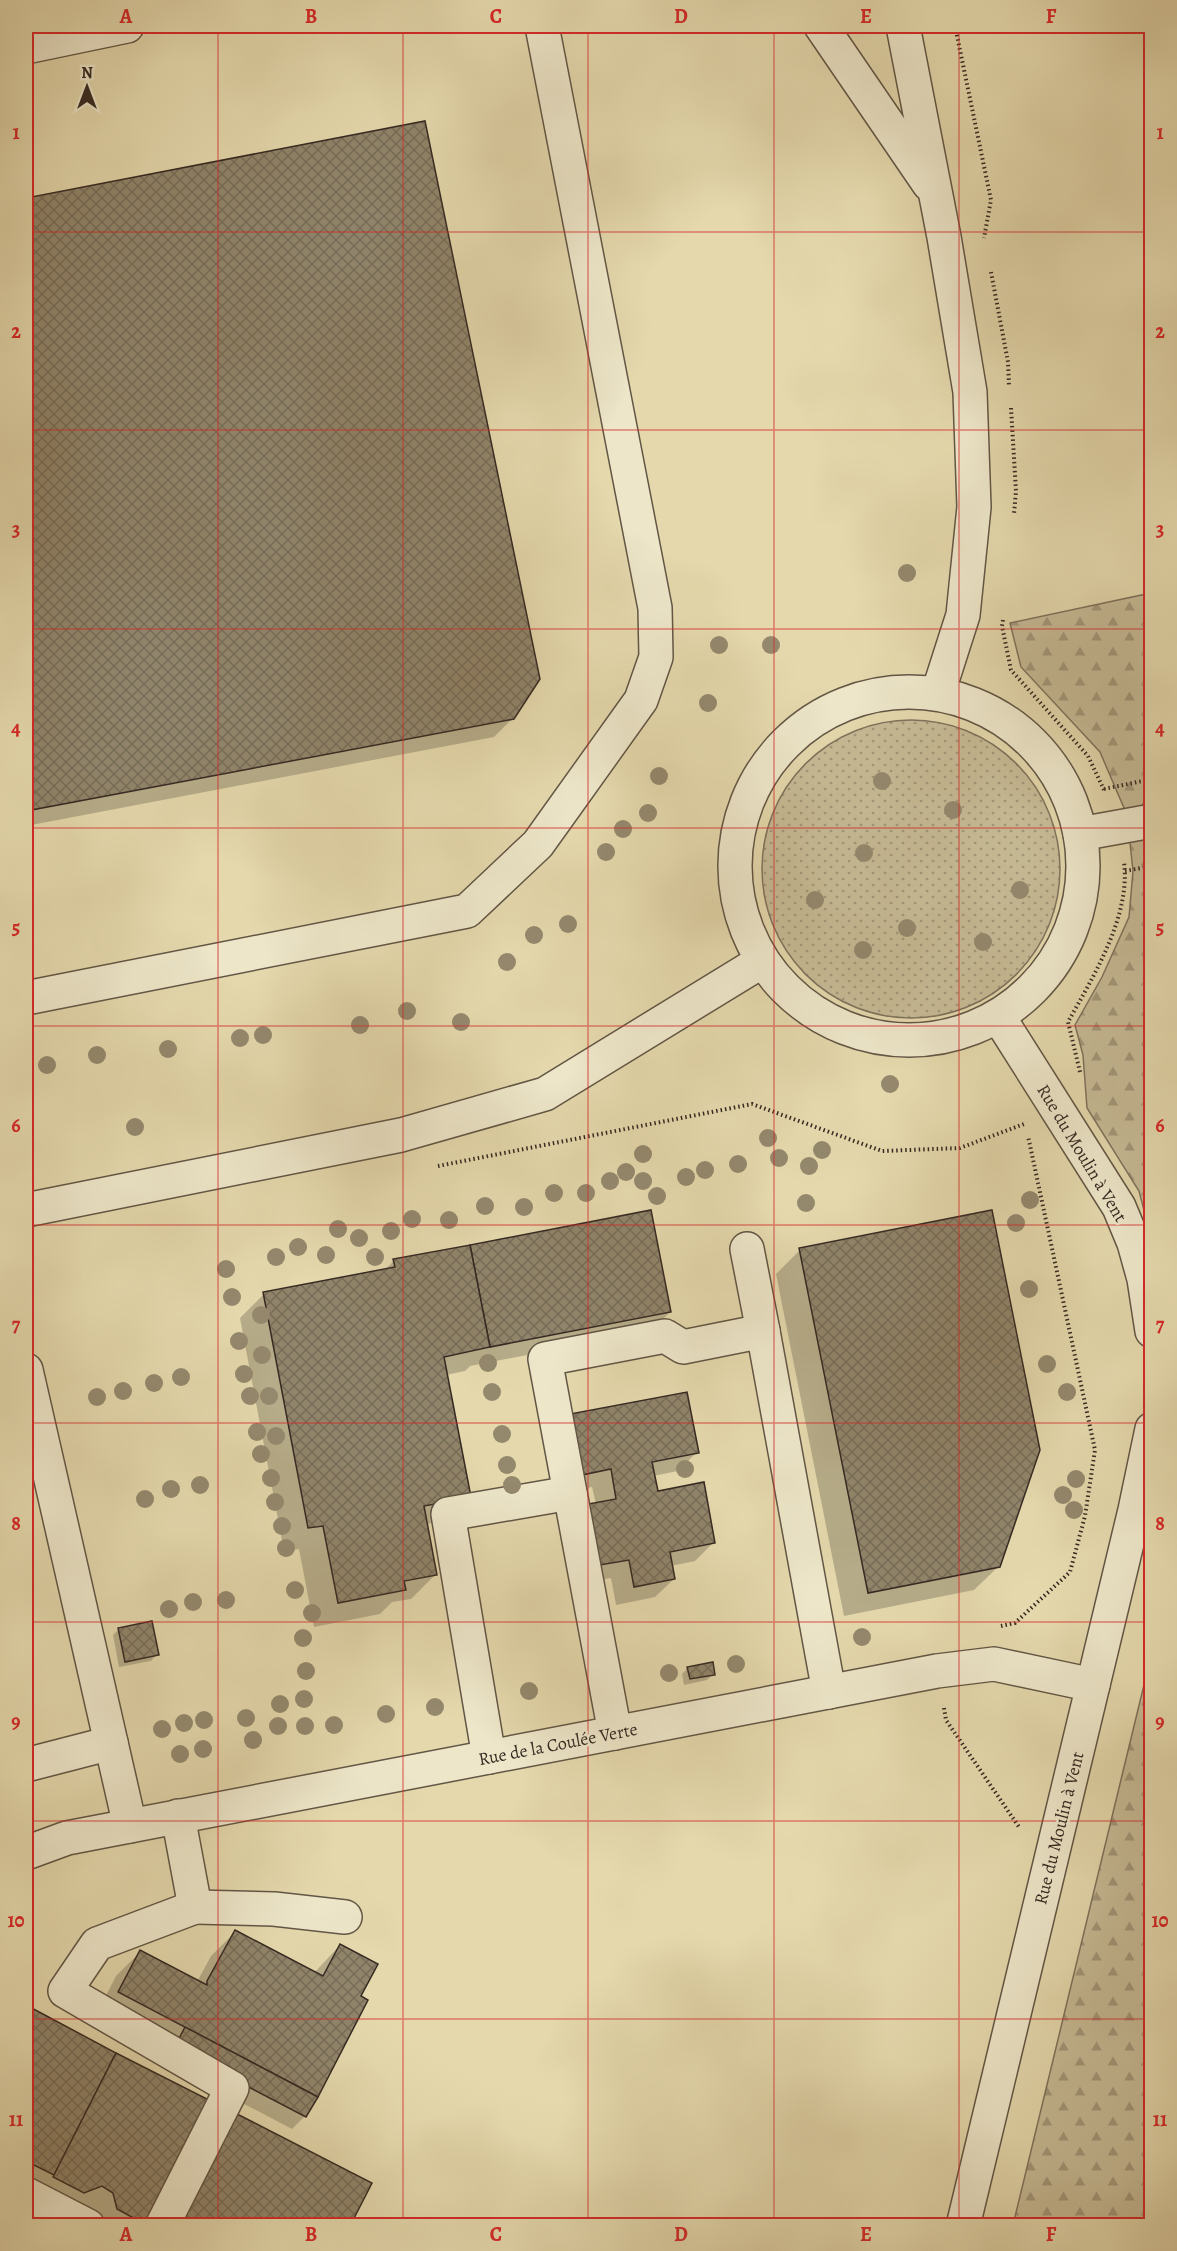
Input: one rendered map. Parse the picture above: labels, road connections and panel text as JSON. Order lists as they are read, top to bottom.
{
  "streets": {
    "street": ["Rue du Moulin à Vent", "Rue de la Coulée Verte"]
  },
  "crossings": [
    ["Rue du Moulin à Vent", "Rue de la Coulée Verte"]
  ],
  "north": "top",
  "grid": {
    "columns": [
      "A",
      "B",
      "C",
      "D",
      "E",
      "F"
    ],
    "rows": [
      "1",
      "2",
      "3",
      "4",
      "5",
      "6",
      "7",
      "8",
      "9",
      "10",
      "11"
    ]
  }
}
